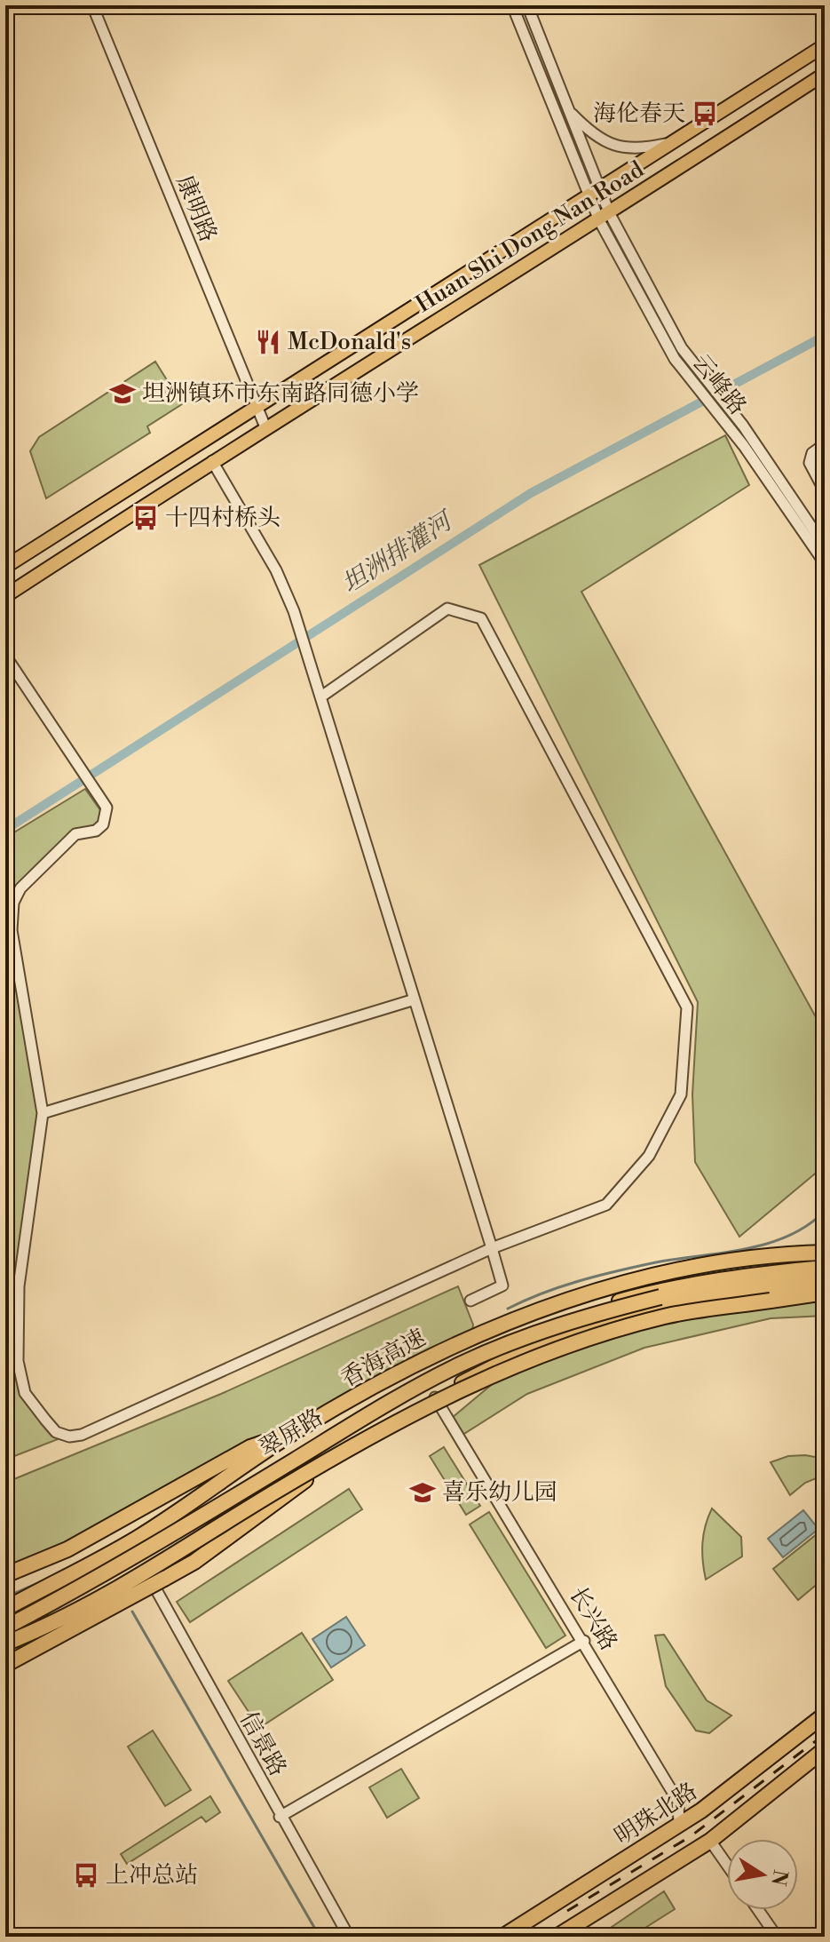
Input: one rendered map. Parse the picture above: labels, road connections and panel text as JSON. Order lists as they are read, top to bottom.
{
  "streets": {
    "highway": ["香海高速", "明珠北路"],
    "main road": ["Huan Shi Dong Nan Road", "翠屏路"],
    "street": [
      "康明路",
      "云峰路",
      "长兴路",
      "信景路"
    ]
  },
  "crossings": [
    ["康明路", "Huan Shi Dong Nan Road"],
    ["Huan Shi Dong Nan Road", "云峰路"],
    ["香海高速", "翠屏路"],
    ["翠屏路", "长兴路"],
    ["翠屏路", "信景路"],
    ["长兴路", "明珠北路"]
  ],
  "water": ["坦洲排灌河"],
  "places": {
    "bus stop": ["海伦春天", "十四村桥头", "上冲总站"],
    "restaurant": ["McDonald's"],
    "school or university": ["坦洲镇环市东南路同德小学", "喜乐幼儿园"]
  },
  "north": "right"
}
